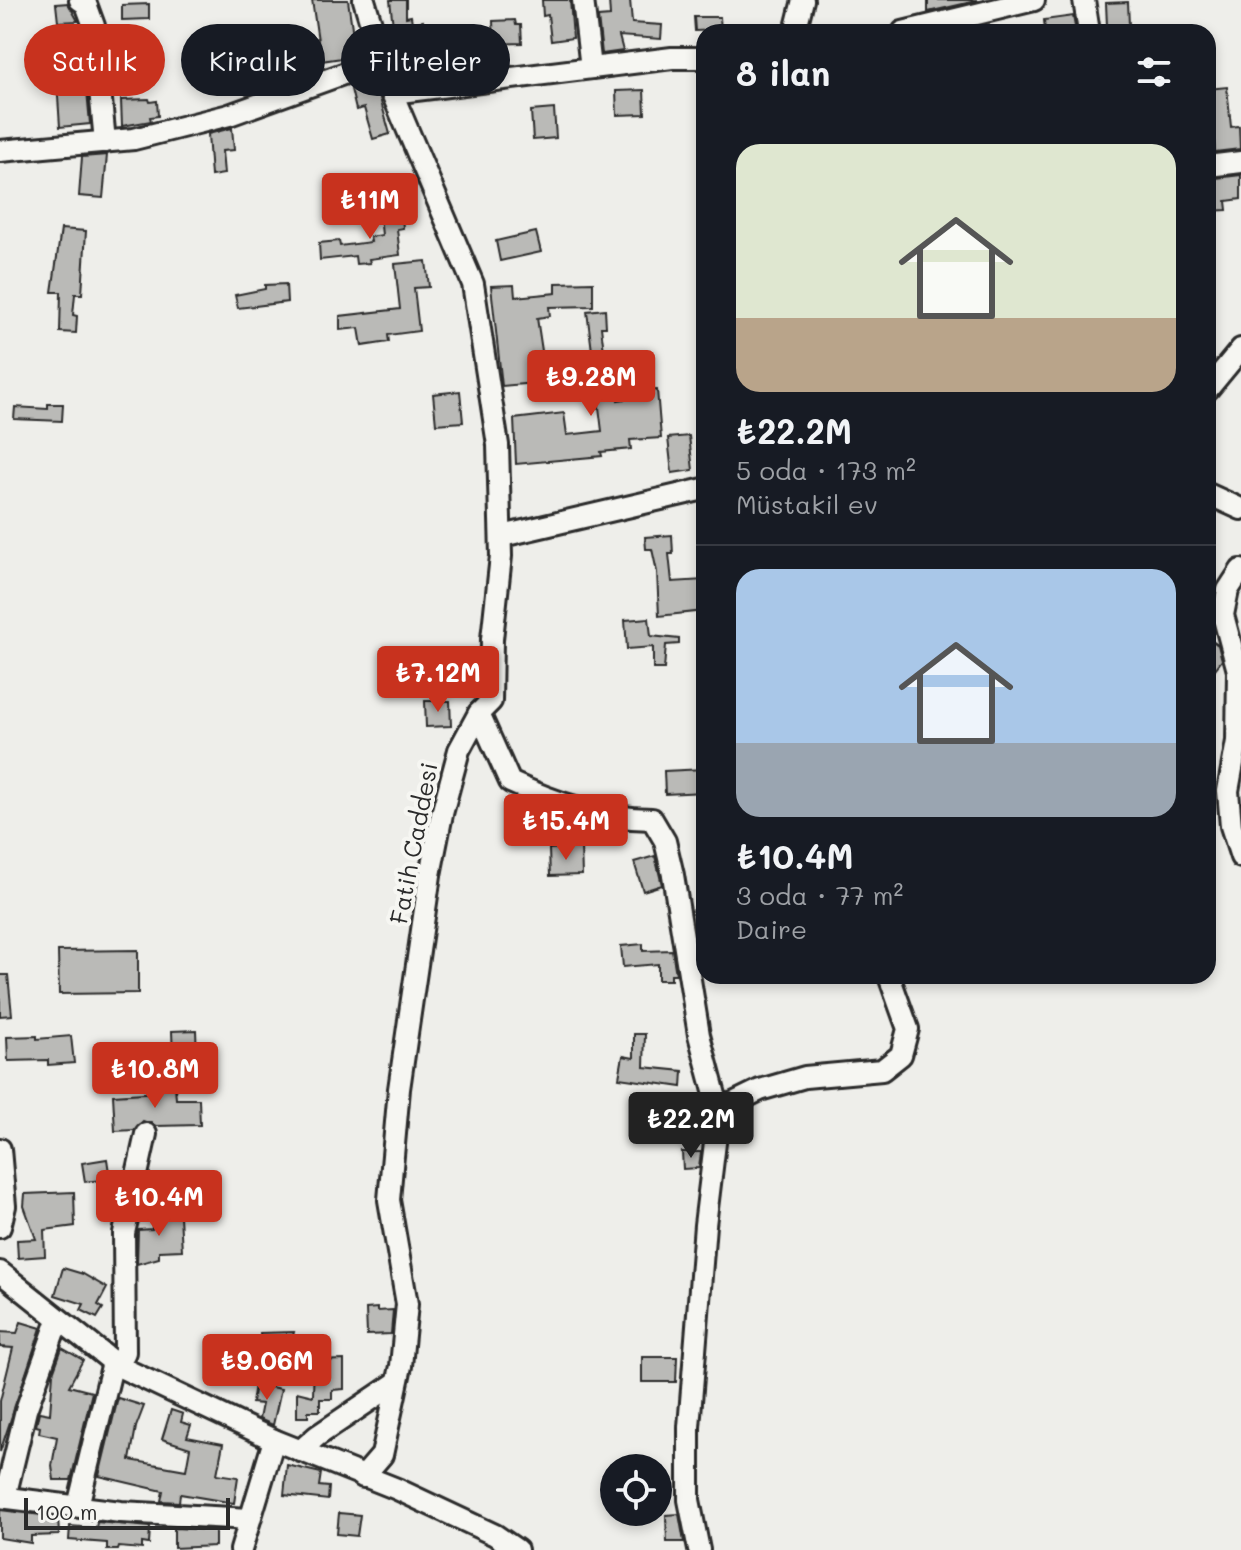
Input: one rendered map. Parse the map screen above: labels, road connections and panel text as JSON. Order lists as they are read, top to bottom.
{
  "streets": {
    "street": ["Fatih Caddesi"]
  },
  "scale_bar": "100 m",
  "page": {
    "chip": ["Satılık", "Kiralık", "Filtreler"],
    "heading": "8 ilan",
    "list": [
      {
        "name": "₺22.2M",
        "note": "5 oda · 173 m² · Müstakil ev"
      },
      {
        "name": "₺10.4M",
        "note": "3 oda · 77 m² · Daire"
      }
    ],
    "price": [
      "₺11M",
      "₺9.28M",
      "₺7.12M",
      "₺15.4M",
      "₺10.8M",
      "₺22.2M",
      "₺10.4M",
      "₺9.06M"
    ],
    "scale": "100 m"
  }
}
